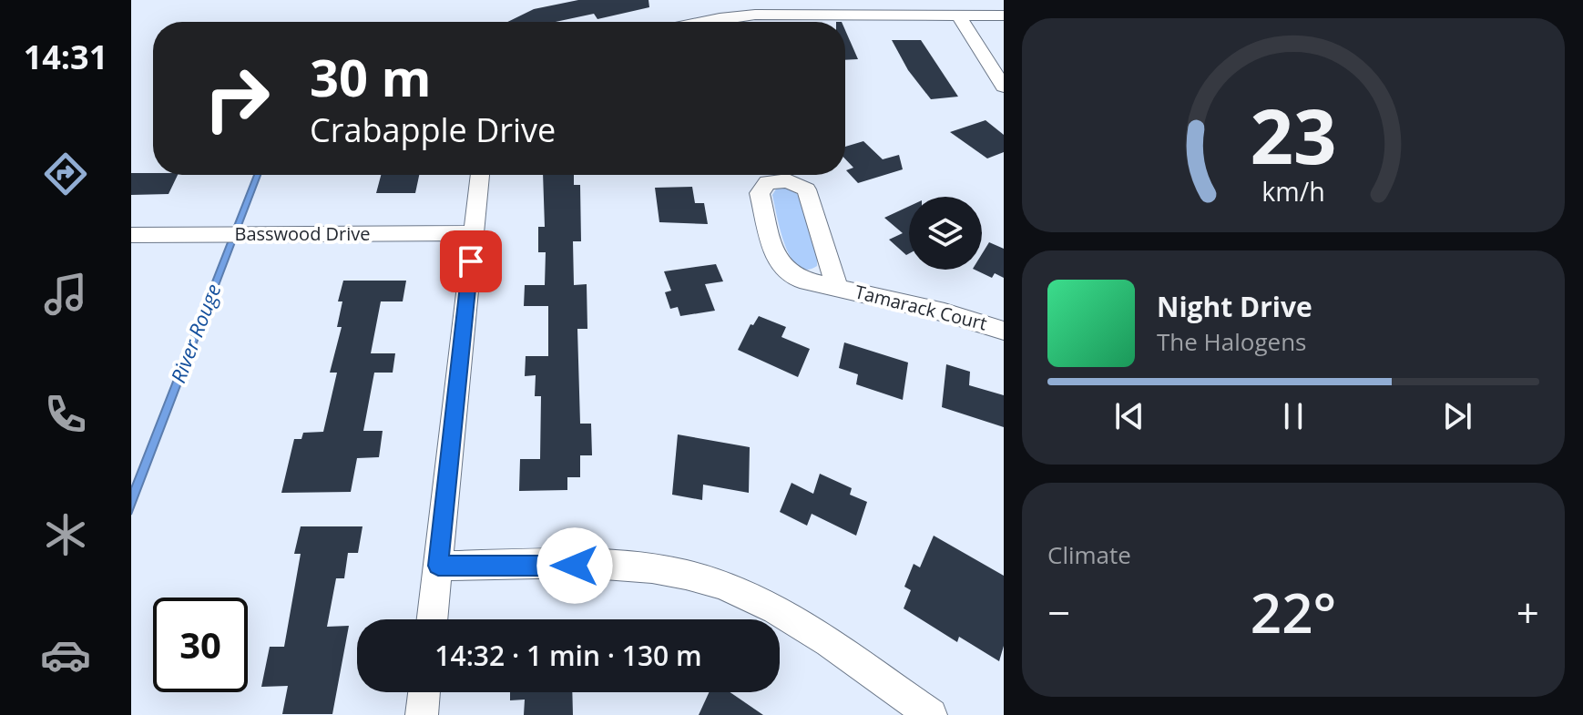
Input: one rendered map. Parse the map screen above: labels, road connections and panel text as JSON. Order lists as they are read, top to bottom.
{
  "streets": {
    "street": ["Basswood Drive", "Tamarack Court"]
  },
  "water": ["River Rouge"],
  "page": {
    "tabs": "14:31",
    "turn": ["30 m", "Crabapple Drive"],
    "song": ["Night Drive", "The Halogens"],
    "tile": "Climate",
    "heat": ["−", "22°", "+"],
    "limit": "30",
    "trip": "14:32 · 1 min · 130 m",
    "gauge": ["23", "km/h"]
  }
}
